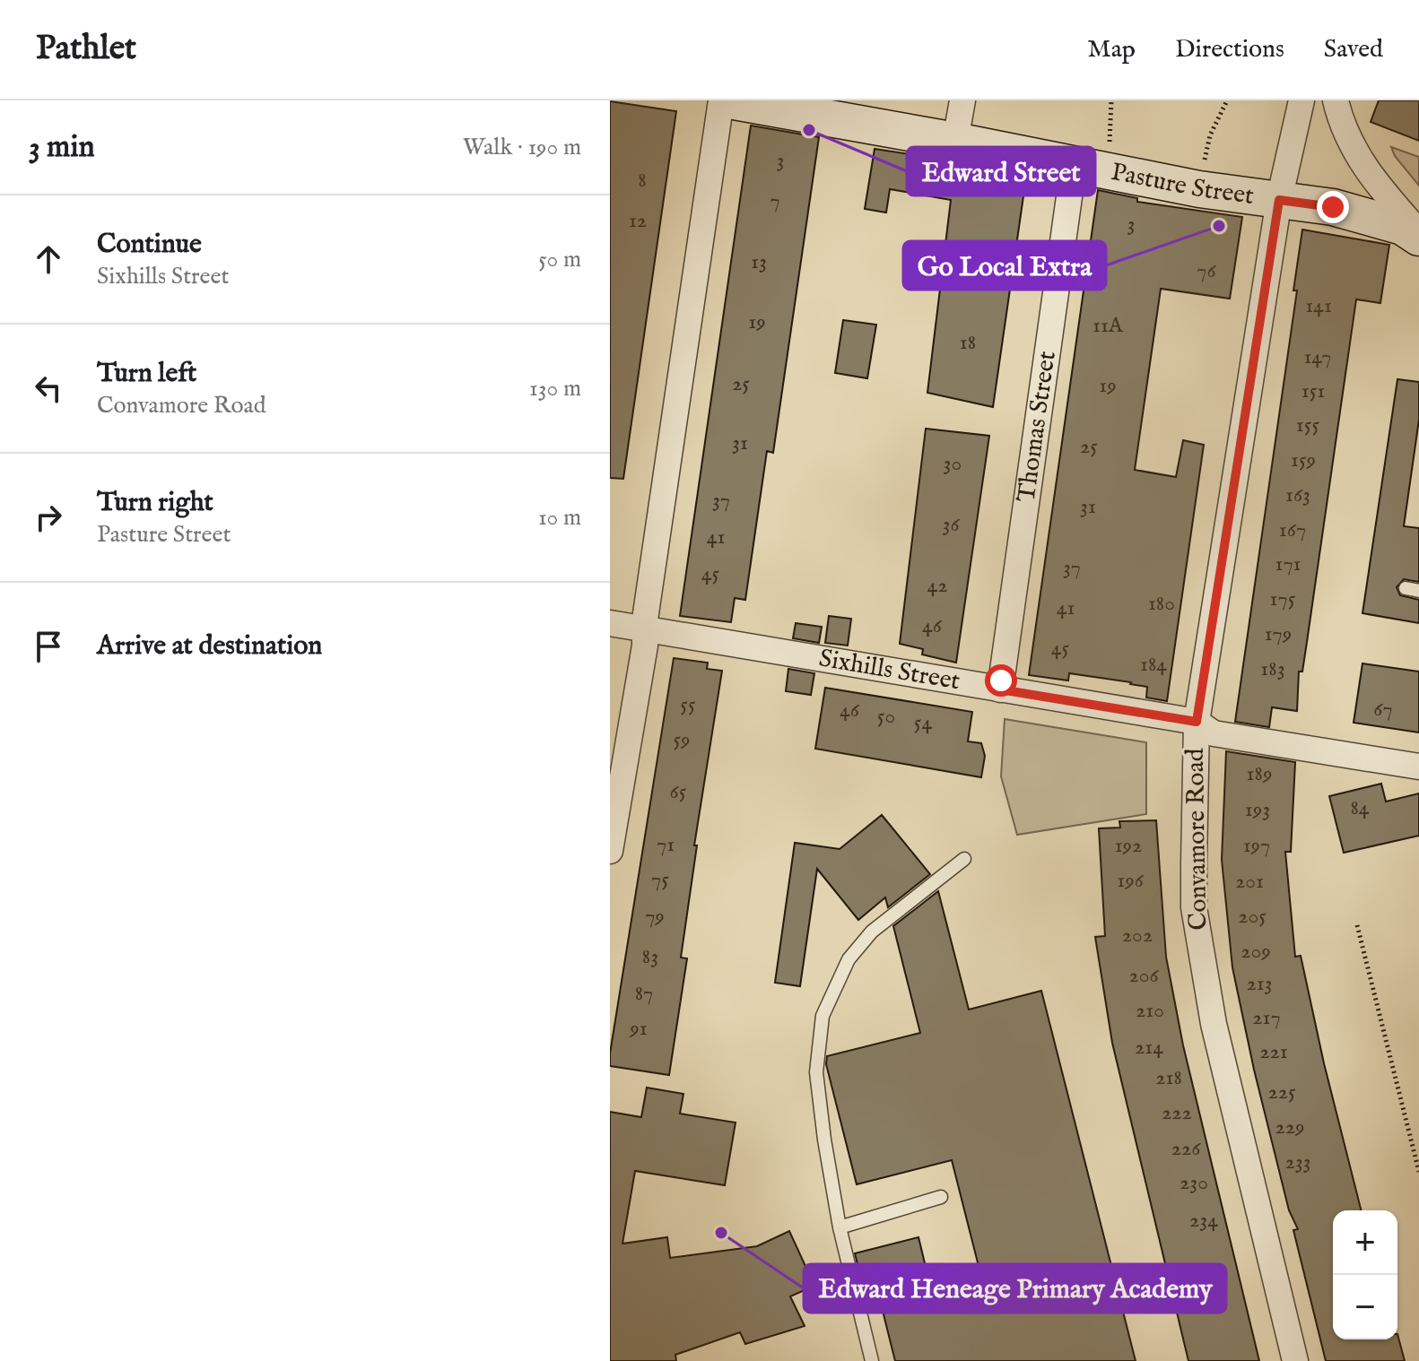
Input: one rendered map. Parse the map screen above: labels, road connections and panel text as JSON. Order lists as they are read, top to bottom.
{
  "streets": {
    "street": [
      "Pasture Street",
      "Thomas Street",
      "Sixhills Street",
      "Convamore Road"
    ]
  },
  "crossings": [
    ["Pasture Street", "Thomas Street"],
    ["Pasture Street", "Convamore Road"],
    ["Thomas Street", "Sixhills Street"],
    ["Sixhills Street", "Convamore Road"]
  ],
  "places": ["Edward Street", "Go Local Extra", "Edward Heneage Primary Academy"],
  "house_numbers": [
    "3",
    "8",
    "7",
    "12",
    "3",
    "13",
    "76",
    "141",
    "19",
    "11A",
    "18",
    "147",
    "25",
    "19",
    "151",
    "155",
    "31",
    "25",
    "159",
    "30",
    "163",
    "37",
    "31",
    "36",
    "167",
    "41",
    "171",
    "37",
    "45",
    "42",
    "175",
    "180",
    "41",
    "46",
    "179",
    "45",
    "184",
    "183",
    "55",
    "67",
    "46",
    "50",
    "54",
    "59",
    "189",
    "65",
    "84",
    "193",
    "71",
    "192",
    "197",
    "75",
    "196",
    "201",
    "79",
    "205",
    "202",
    "209",
    "83",
    "206",
    "213",
    "87",
    "210",
    "217",
    "91",
    "214",
    "221",
    "218",
    "225",
    "222",
    "229",
    "226",
    "233",
    "230",
    "234"
  ],
  "page": {
    "header": "Pathlet",
    "nav": ["Map", "Directions", "Saved"],
    "heading": ["3 min", "Walk · 190 m"],
    "list": [
      ["Continue", "Sixhills Street", "50 m"],
      ["Turn left", "Convamore Road", "130 m"],
      ["Turn right", "Pasture Street", "10 m"],
      "Arrive at destination"
    ],
    "map_buttons": ["+", "−"]
  }
}
